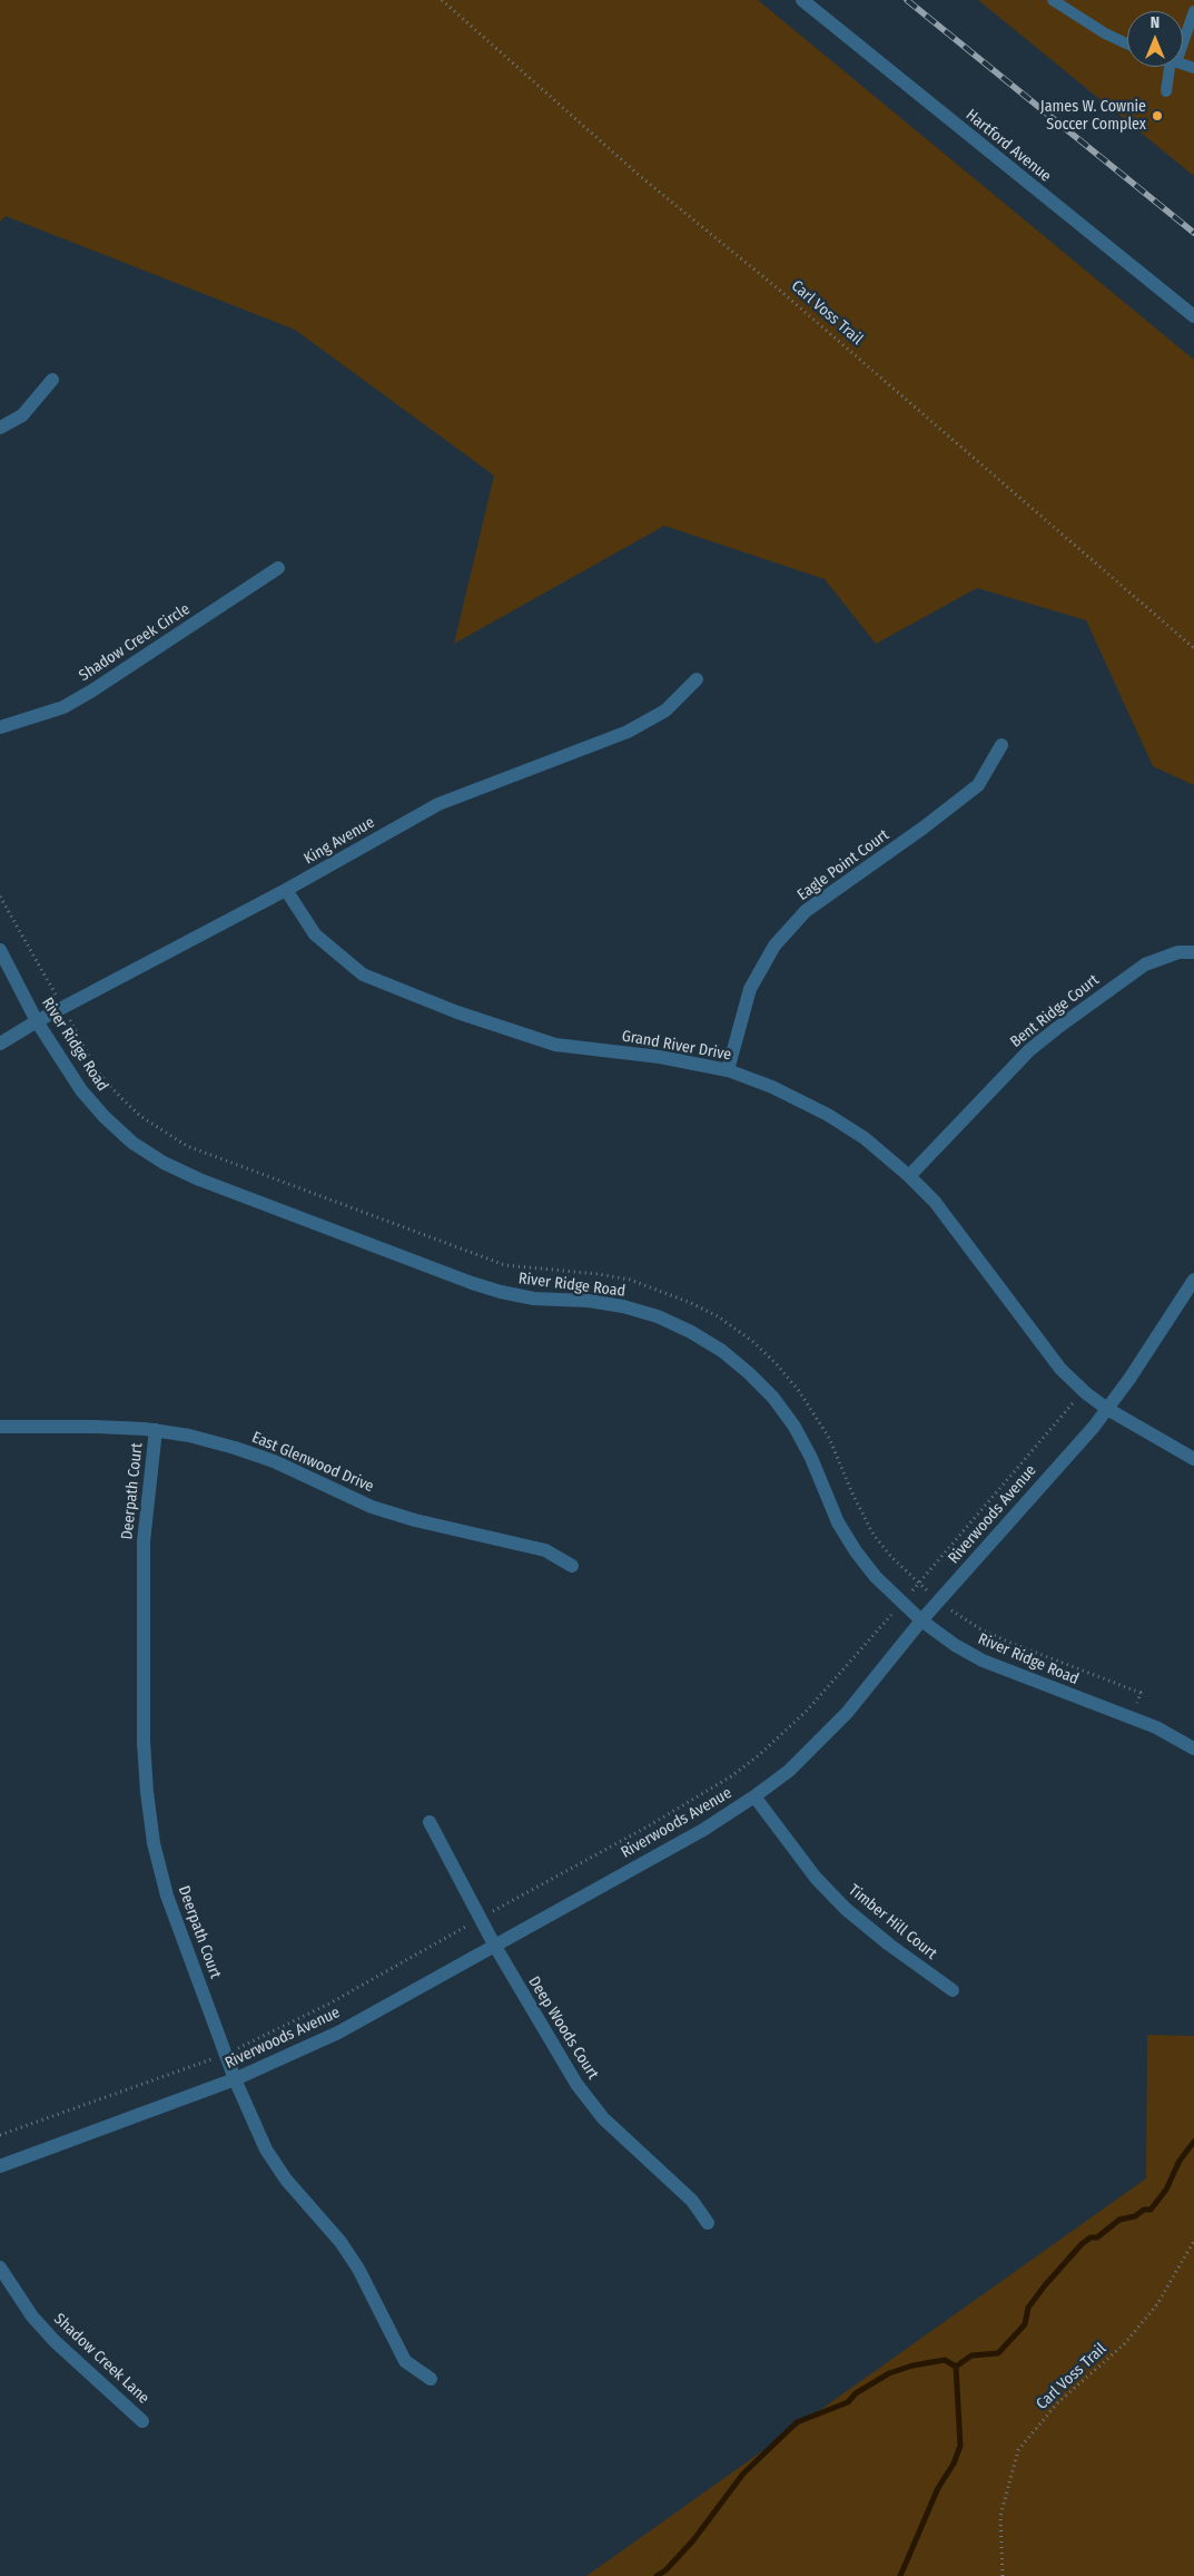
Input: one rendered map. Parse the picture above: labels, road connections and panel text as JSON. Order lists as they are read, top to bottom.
{
  "streets": {
    "street": [
      "Hartford Avenue",
      "Shadow Creek Circle",
      "King Avenue",
      "Eagle Point Court",
      "Bent Ridge Court",
      "River Ridge Road",
      "Grand River Drive",
      "East Glenwood Drive",
      "Deerpath Court",
      "Riverwoods Avenue",
      "Timber Hill Court",
      "Deep Woods Court",
      "Shadow Creek Lane"
    ],
    "path": ["Carl Voss Trail"]
  },
  "crossings": [
    ["King Avenue", "River Ridge Road"],
    ["King Avenue", "Grand River Drive"],
    ["Eagle Point Court", "Grand River Drive"],
    ["Bent Ridge Court", "Grand River Drive"],
    ["River Ridge Road", "Riverwoods Avenue"],
    ["Grand River Drive", "Riverwoods Avenue"],
    ["East Glenwood Drive", "Deerpath Court"],
    ["Deerpath Court", "Riverwoods Avenue"],
    ["Riverwoods Avenue", "Timber Hill Court"],
    ["Riverwoods Avenue", "Deep Woods Court"]
  ],
  "places": ["James W. Cownie Soccer Complex"],
  "north": "top"
}
